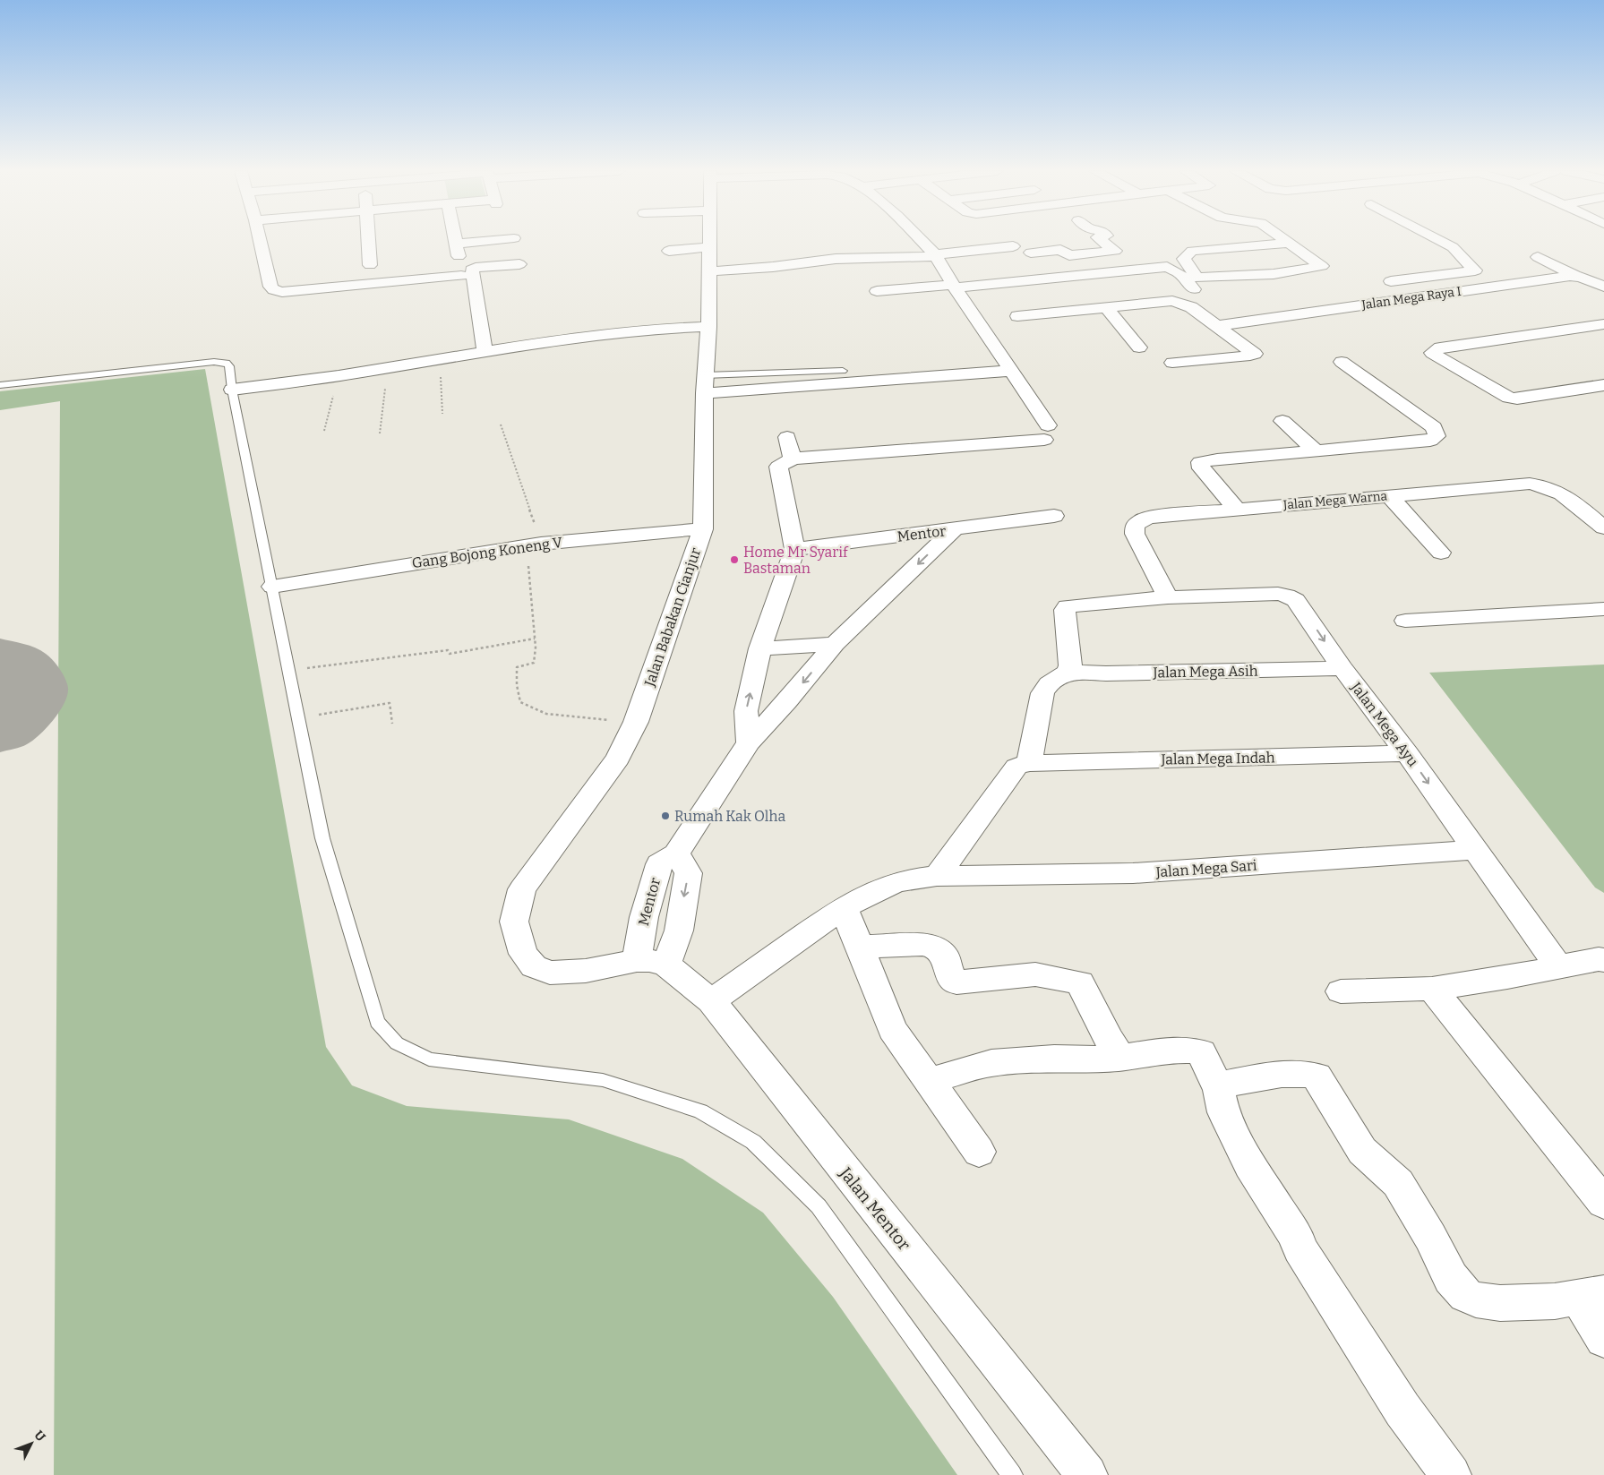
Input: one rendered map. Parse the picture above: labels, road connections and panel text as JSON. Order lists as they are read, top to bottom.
{
  "streets": {
    "street": [
      "Jalan Mega Raya I",
      "Jalan Mega Warna",
      "Mentor",
      "Gang Bojong Koneng V",
      "Jalan Babakan Cianjur",
      "Jalan Mega Asih",
      "Jalan Mega Ayu",
      "Jalan Mega Indah",
      "Jalan Mega Sari",
      "Jalan Mentor"
    ]
  },
  "crossings": [
    ["Jalan Mega Warna", "Jalan Mega Ayu"],
    ["Mentor", "Jalan Babakan Cianjur"],
    ["Mentor", "Jalan Mentor"],
    ["Gang Bojong Koneng V", "Jalan Babakan Cianjur"],
    ["Jalan Babakan Cianjur", "Jalan Mentor"],
    ["Jalan Mega Asih", "Jalan Mega Ayu"],
    ["Jalan Mega Ayu", "Jalan Mega Indah"],
    ["Jalan Mega Ayu", "Jalan Mega Sari"],
    ["Jalan Mega Sari", "Jalan Mentor"]
  ],
  "places": ["Home Mr Syarif Bastaman", "Rumah Kak Olha"],
  "north": "top right"
}
